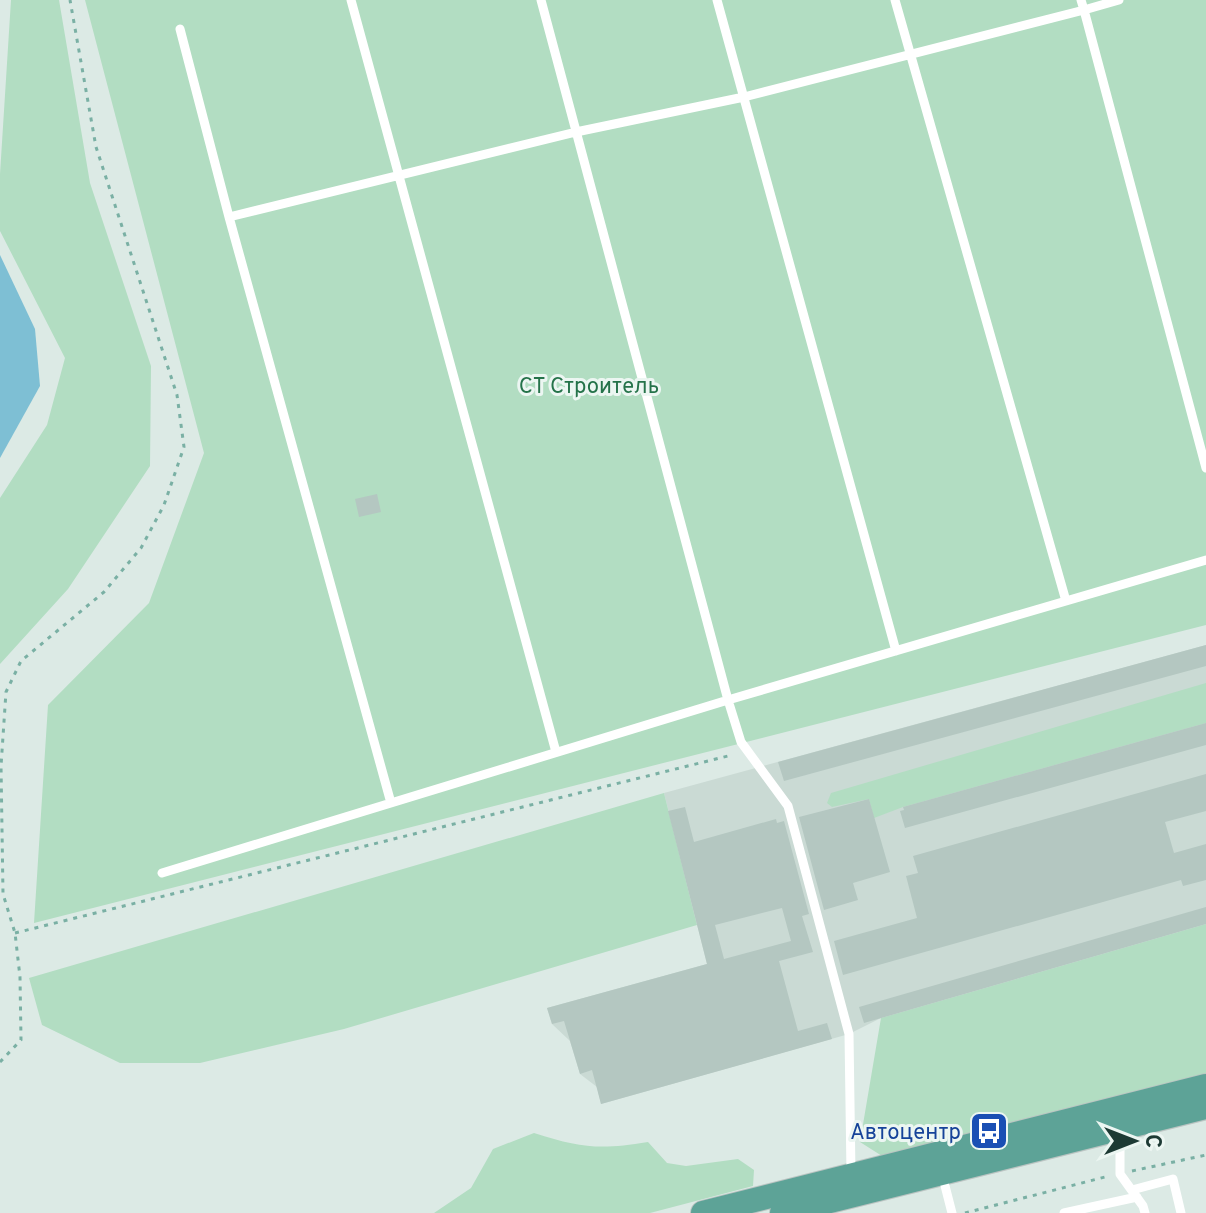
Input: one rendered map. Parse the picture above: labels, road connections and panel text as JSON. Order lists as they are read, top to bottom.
{
  "parks": ["СТ Строитель"],
  "places": {
    "bus stop": ["Автоцентр"]
  },
  "north": "right"
}
